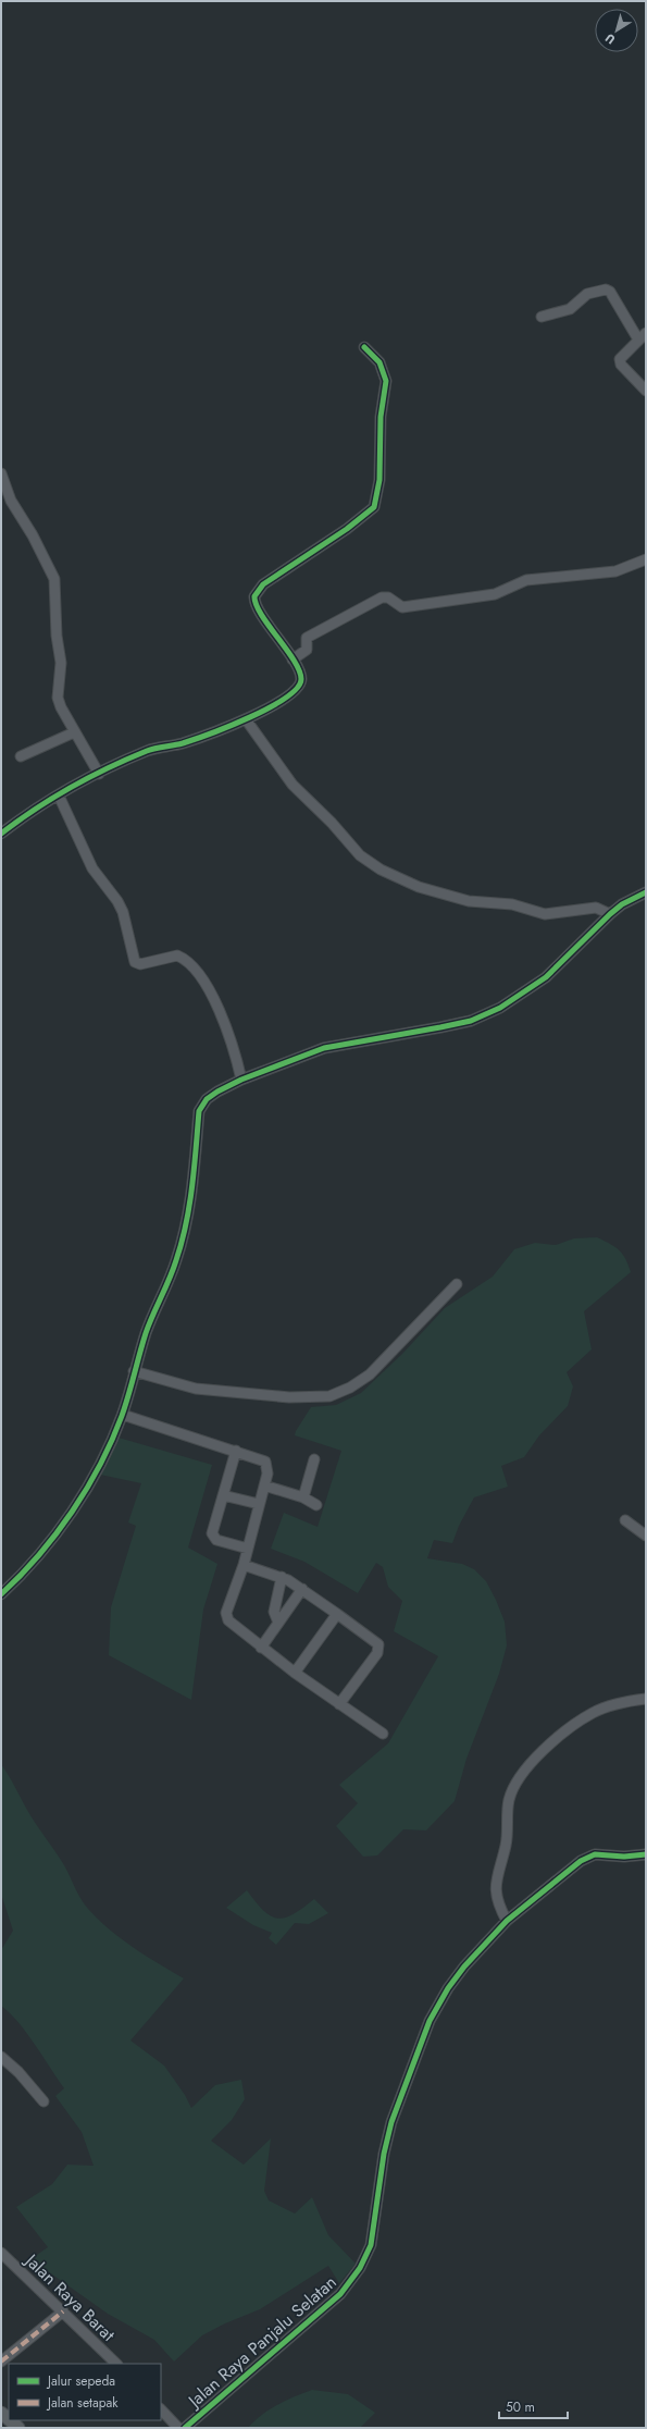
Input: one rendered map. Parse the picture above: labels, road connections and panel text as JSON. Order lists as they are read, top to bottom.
{
  "streets": {
    "street": ["Jalan Raya Barat", "Jalan Raya Panjalu Selatan"]
  },
  "legend": ["Jalur sepeda", "Jalan setapak"],
  "scale_bar": "50 m",
  "north": "bottom left"
}
